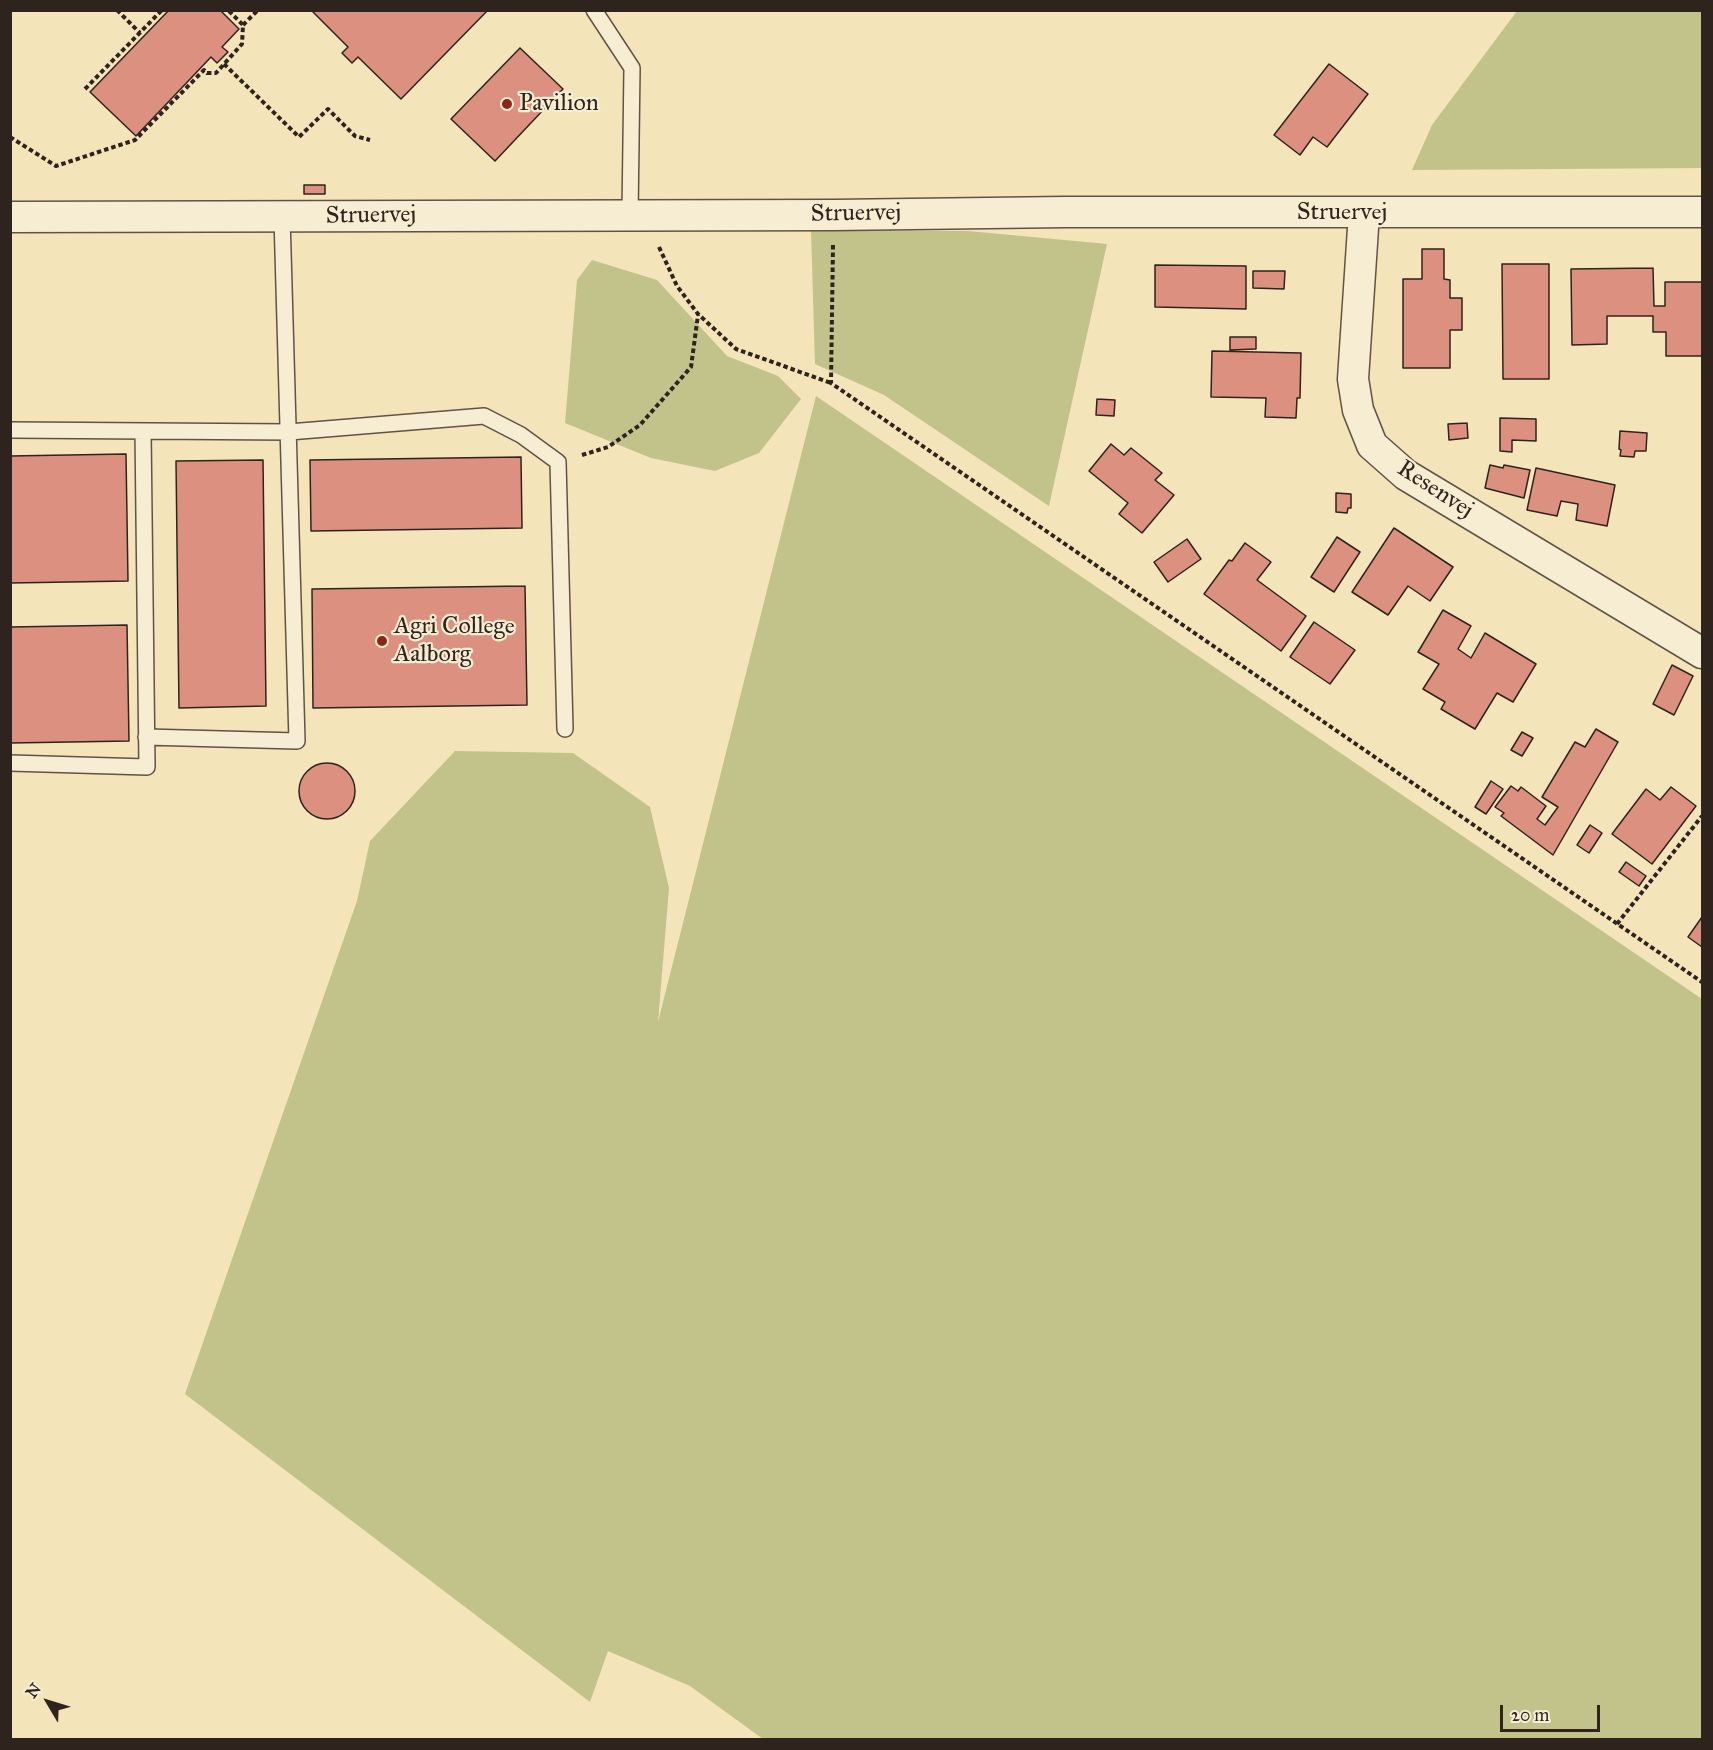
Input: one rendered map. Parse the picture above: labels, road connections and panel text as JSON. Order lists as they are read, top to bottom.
{
  "streets": {
    "street": ["Struervej", "Resenvej"]
  },
  "crossings": [
    ["Struervej", "Resenvej"]
  ],
  "places": ["Pavilion", "Agri College Aalborg"],
  "scale_bar": "20 m",
  "north": "top left"
}
